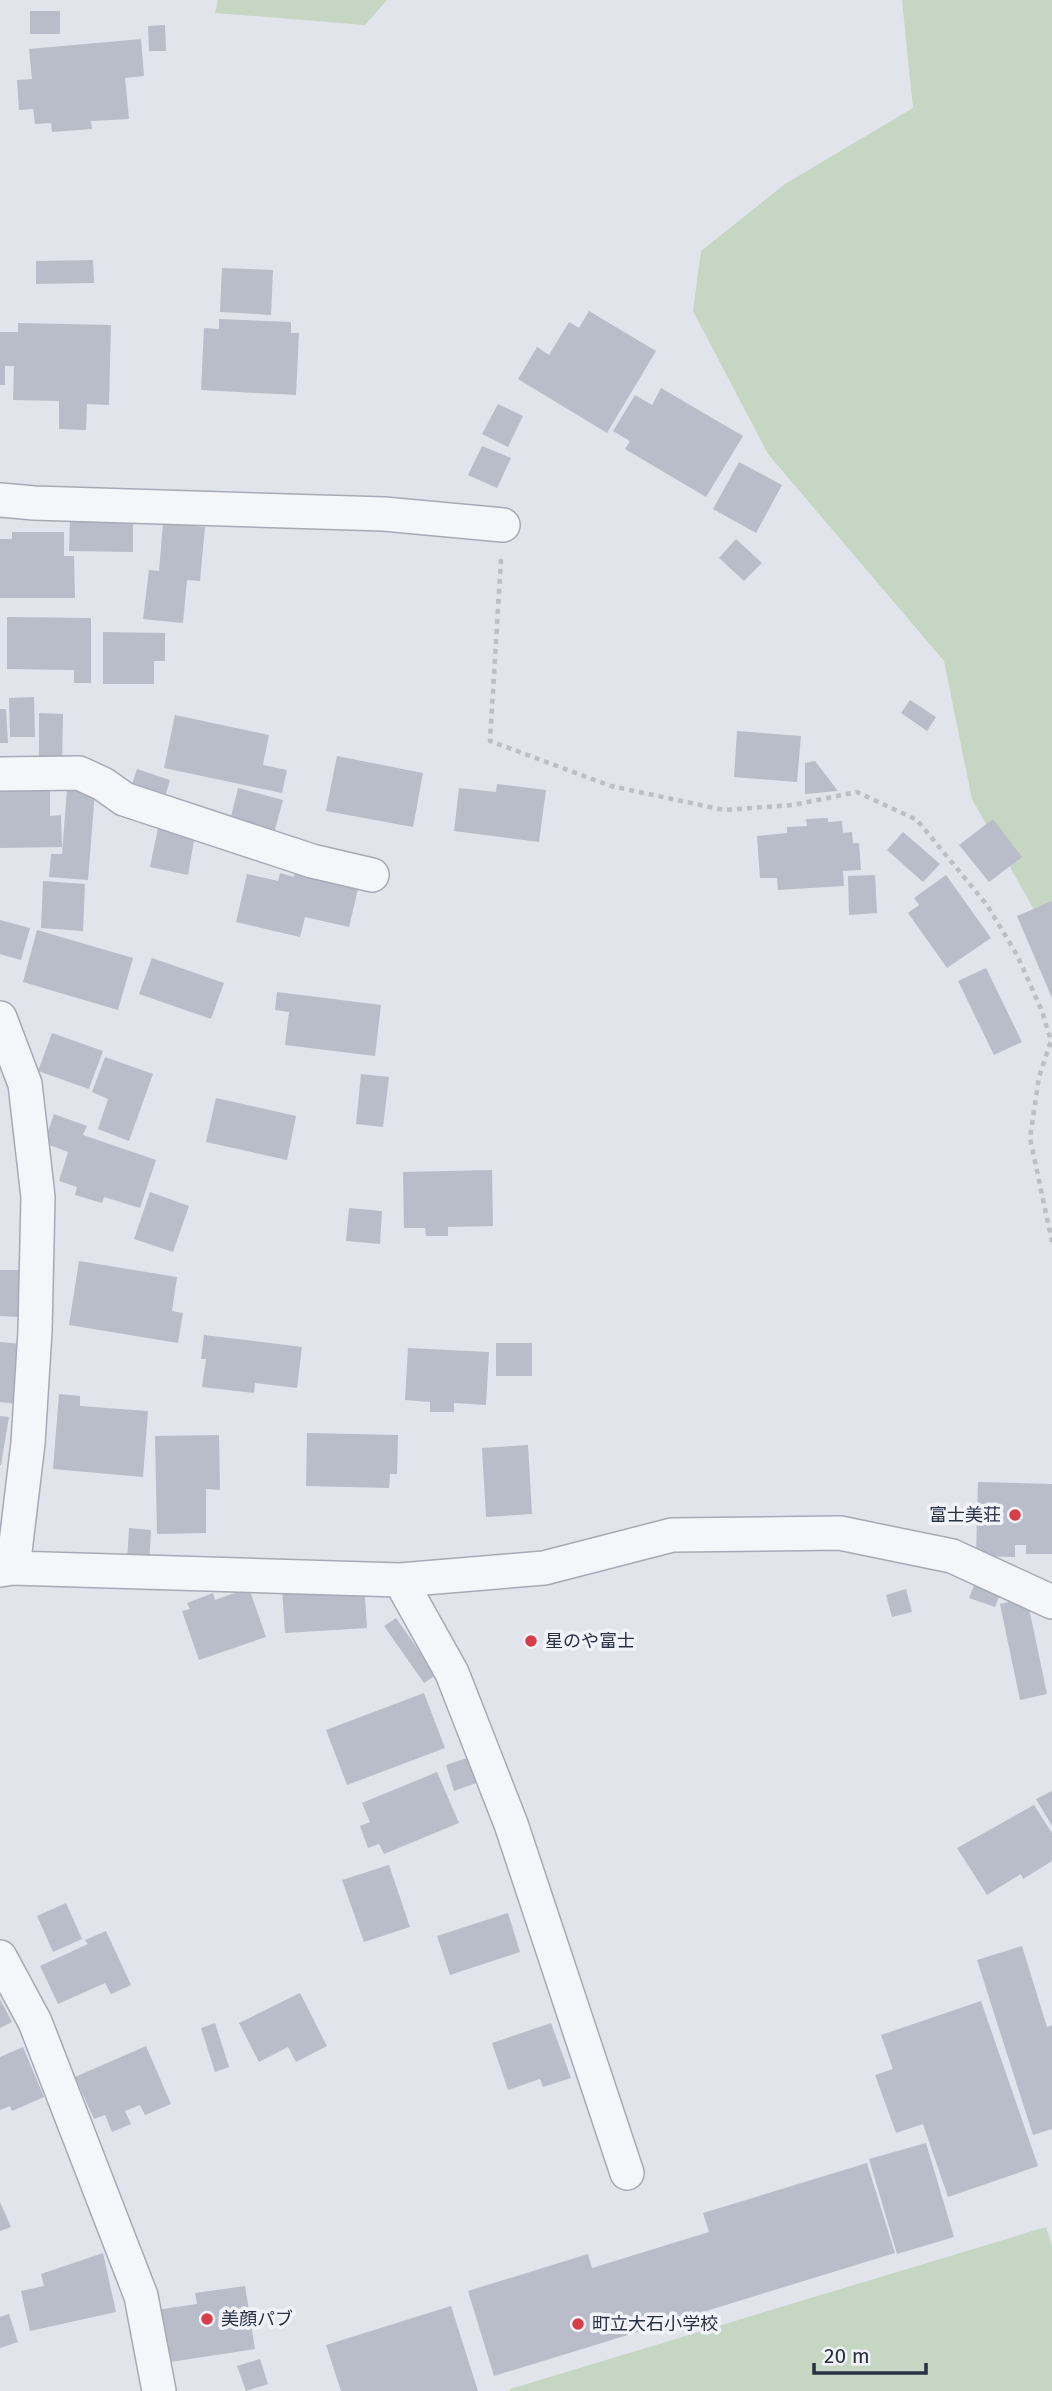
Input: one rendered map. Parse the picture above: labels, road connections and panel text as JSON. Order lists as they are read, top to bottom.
{
  "places": [
    "富士美荘",
    "星のや富士",
    "美顔パブ",
    "町立大石小学校"
  ],
  "scale_bar": "20 m"
}
